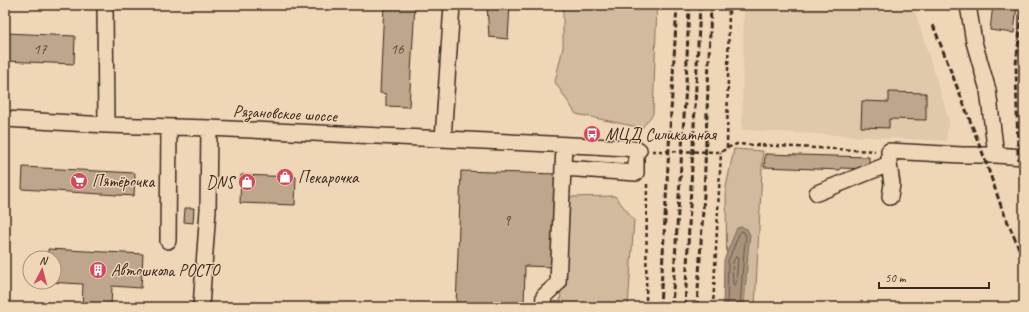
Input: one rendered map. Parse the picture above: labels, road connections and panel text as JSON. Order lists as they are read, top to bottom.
{
  "streets": {
    "street": ["Рязановское шоссе"]
  },
  "places": {
    "bus stop": ["МЦД Силикатная"],
    "shop": ["Пекарочка", "DNS"],
    "supermarket": ["Пятёрочка"],
    "building": ["Автошкола РОСТО"]
  },
  "house_numbers": ["17", "16", "9"],
  "scale_bar": "50 m",
  "north": "top"
}
